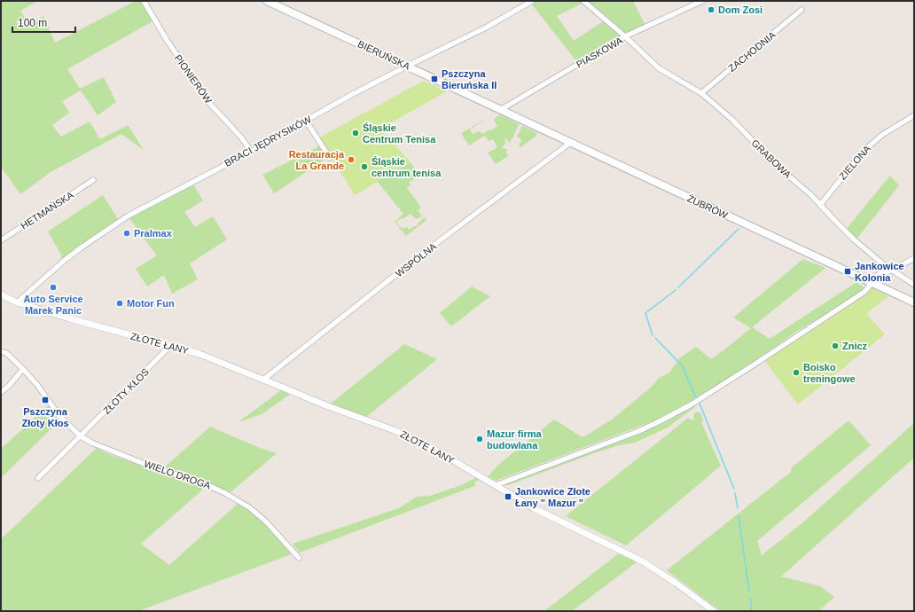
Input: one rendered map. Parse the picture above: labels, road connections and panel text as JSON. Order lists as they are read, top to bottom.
{
  "streets": {
    "main road": ["BIERUŃSKA", "ŻUBRÓW"],
    "street": [
      "ZACHODNIA",
      "PIASKOWA",
      "PIONIERÓW",
      "BRACI JĘDRYSIKÓW",
      "GRABOWA",
      "ZIELONA",
      "HETMAŃSKA",
      "WSPÓLNA",
      "ZŁOTE ŁANY",
      "ZŁOTY KŁOS",
      "WIELO DROGA"
    ]
  },
  "crossings": [
    ["ZACHODNIA", "GRABOWA"],
    ["PIASKOWA", "BIERUŃSKA"],
    ["PIASKOWA", "GRABOWA"],
    ["PIASKOWA", "ŻUBRÓW"],
    ["BIERUŃSKA", "BRACI JĘDRYSIKÓW"],
    ["BIERUŃSKA", "ŻUBRÓW"],
    ["PIONIERÓW", "BRACI JĘDRYSIKÓW"],
    ["BRACI JĘDRYSIKÓW", "ZŁOTE ŁANY"],
    ["GRABOWA", "ZIELONA"],
    ["ŻUBRÓW", "WSPÓLNA"],
    ["WSPÓLNA", "ZŁOTE ŁANY"],
    ["ZŁOTE ŁANY", "ZŁOTY KŁOS"],
    ["ZŁOTY KŁOS", "WIELO DROGA"]
  ],
  "places": {
    "other": [
      "Dom Zosi",
      "Śląskie Centrum Tenisa",
      "Restauracja La Grande",
      "Śląskie centrum tenisa",
      "Pralmax",
      "Auto Service Marek Panic",
      "Motor Fun",
      "Znicz",
      "Boisko treningowe",
      "Mazur firma budowlana"
    ],
    "transit": [
      "Pszczyna Bieruńska II",
      "Jankowice Kolonia",
      "Pszczyna Złoty Kłos",
      "Jankowice Złote Łany \" Mazur \""
    ]
  },
  "scale_bar": "100 m"
}
